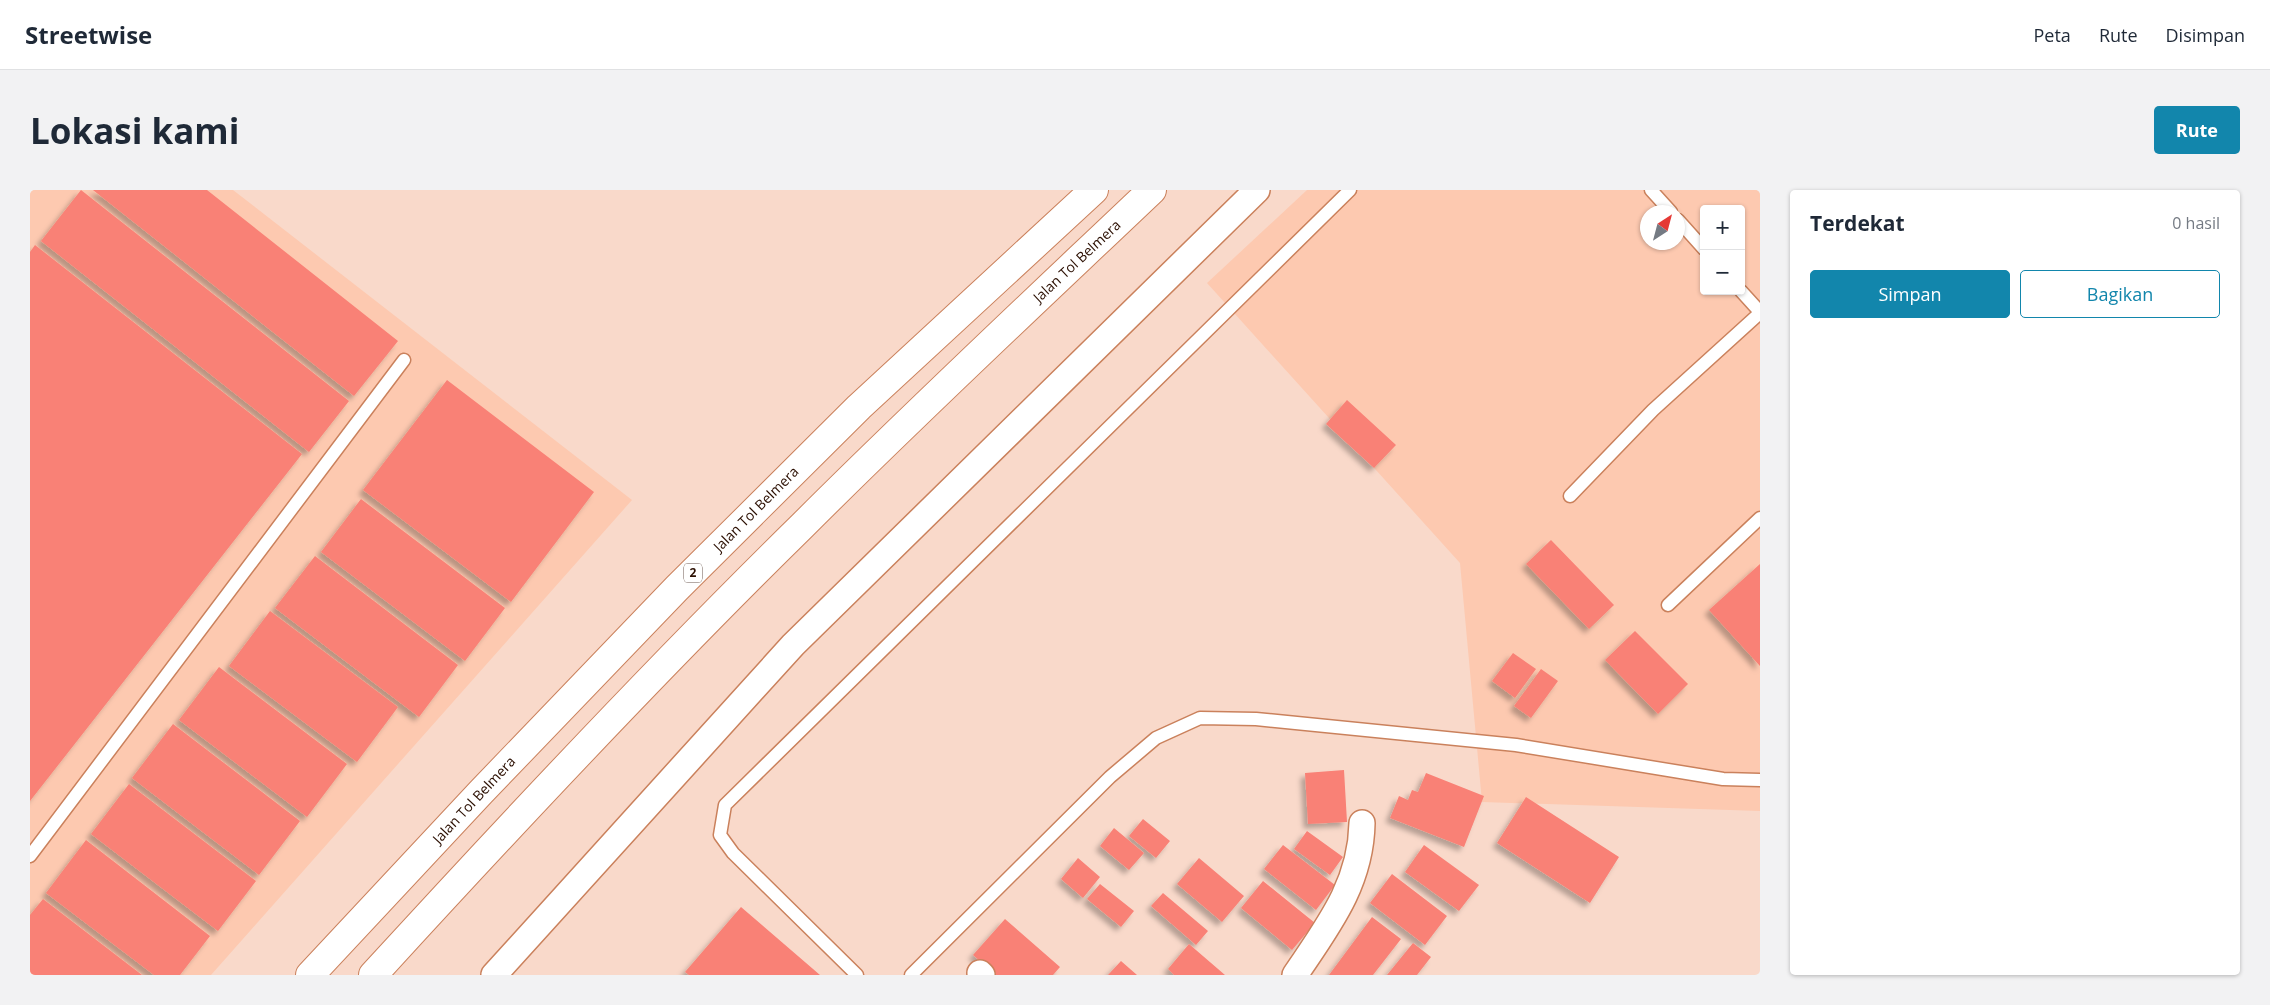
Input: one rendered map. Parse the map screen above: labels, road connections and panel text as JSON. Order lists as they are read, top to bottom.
{
  "streets": {
    "highway": ["Jalan Tol Belmera", "2"]
  },
  "north": "top right",
  "page": {
    "header": "Streetwise",
    "nav": ["Peta", "Rute", "Disimpan"],
    "buttons": [
      "Rute",
      ["Simpan", "Bagikan"]
    ],
    "title": "Lokasi kami",
    "heading": ["Terdekat", "0 hasil"],
    "map_buttons": ["+", "−"]
  }
}
